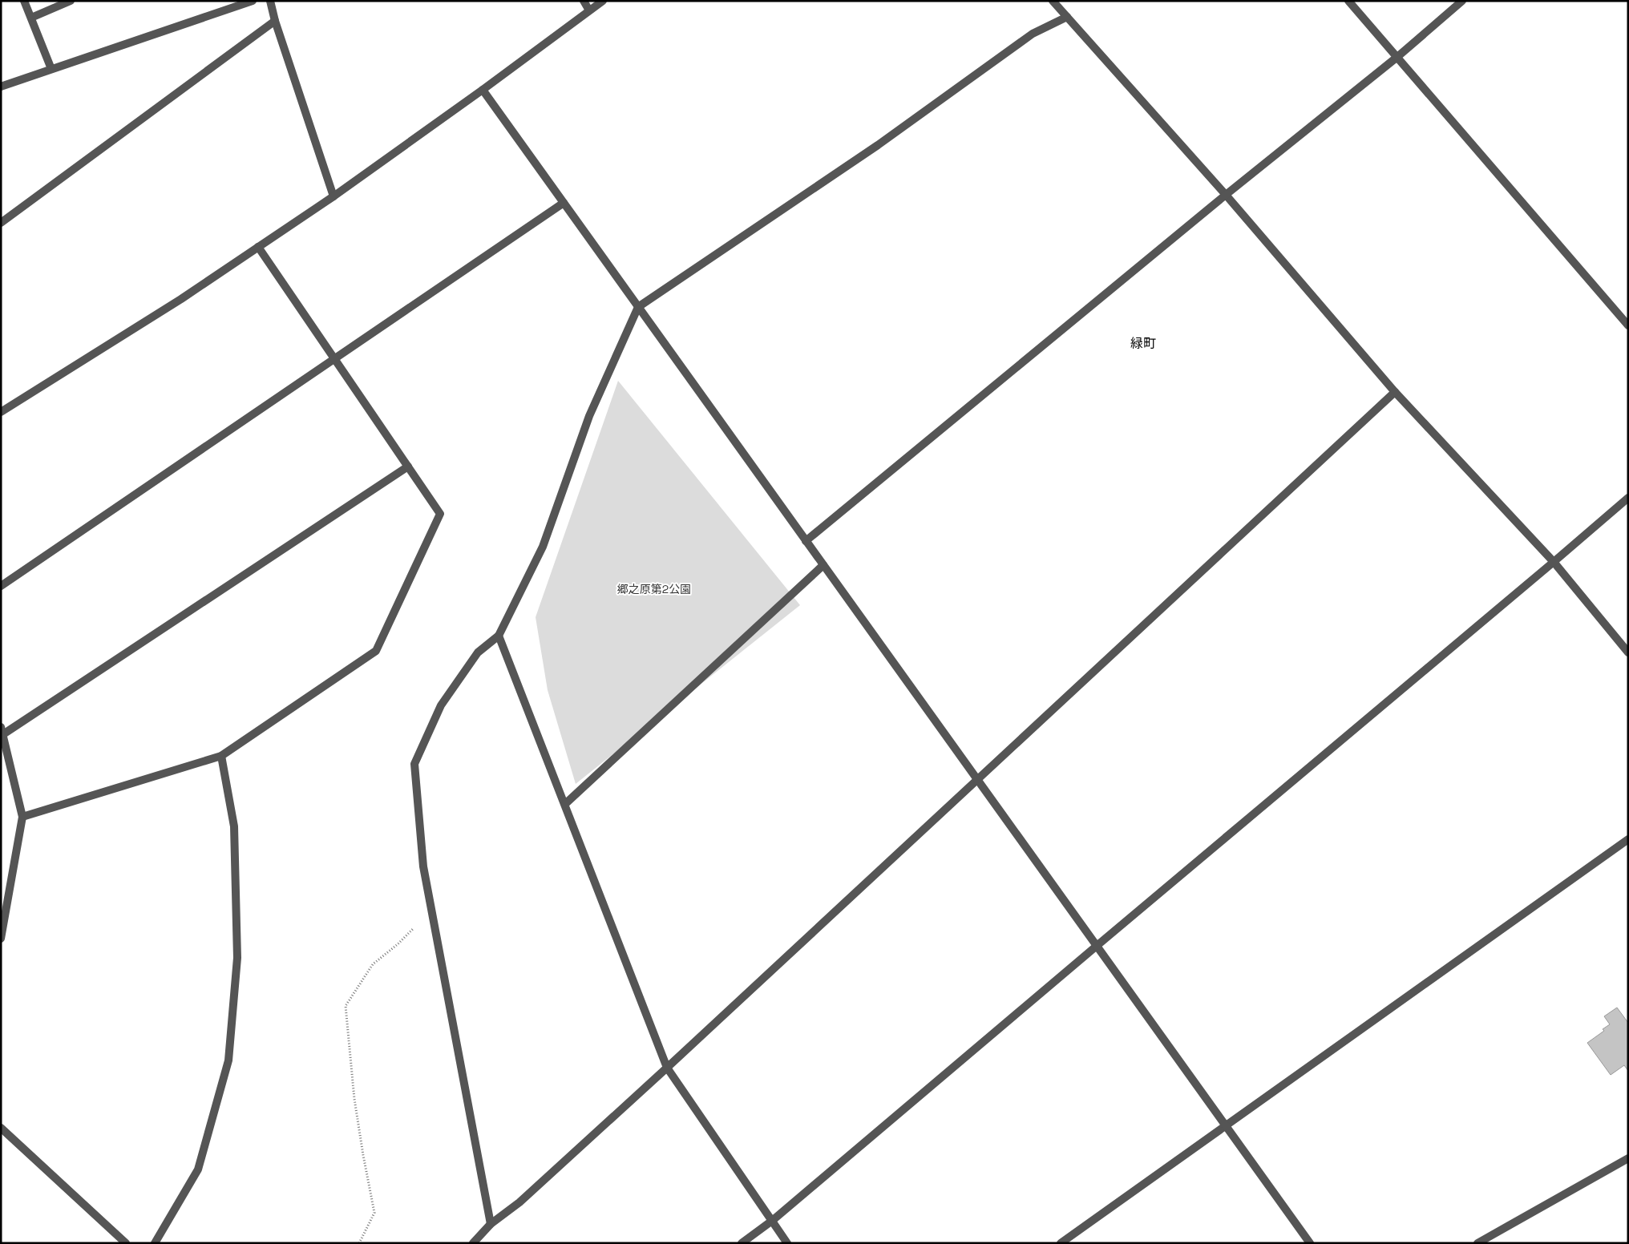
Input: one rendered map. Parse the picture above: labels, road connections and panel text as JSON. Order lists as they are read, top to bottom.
{
  "districts": ["緑町"],
  "parks": ["郷之原第2公園"]
}
